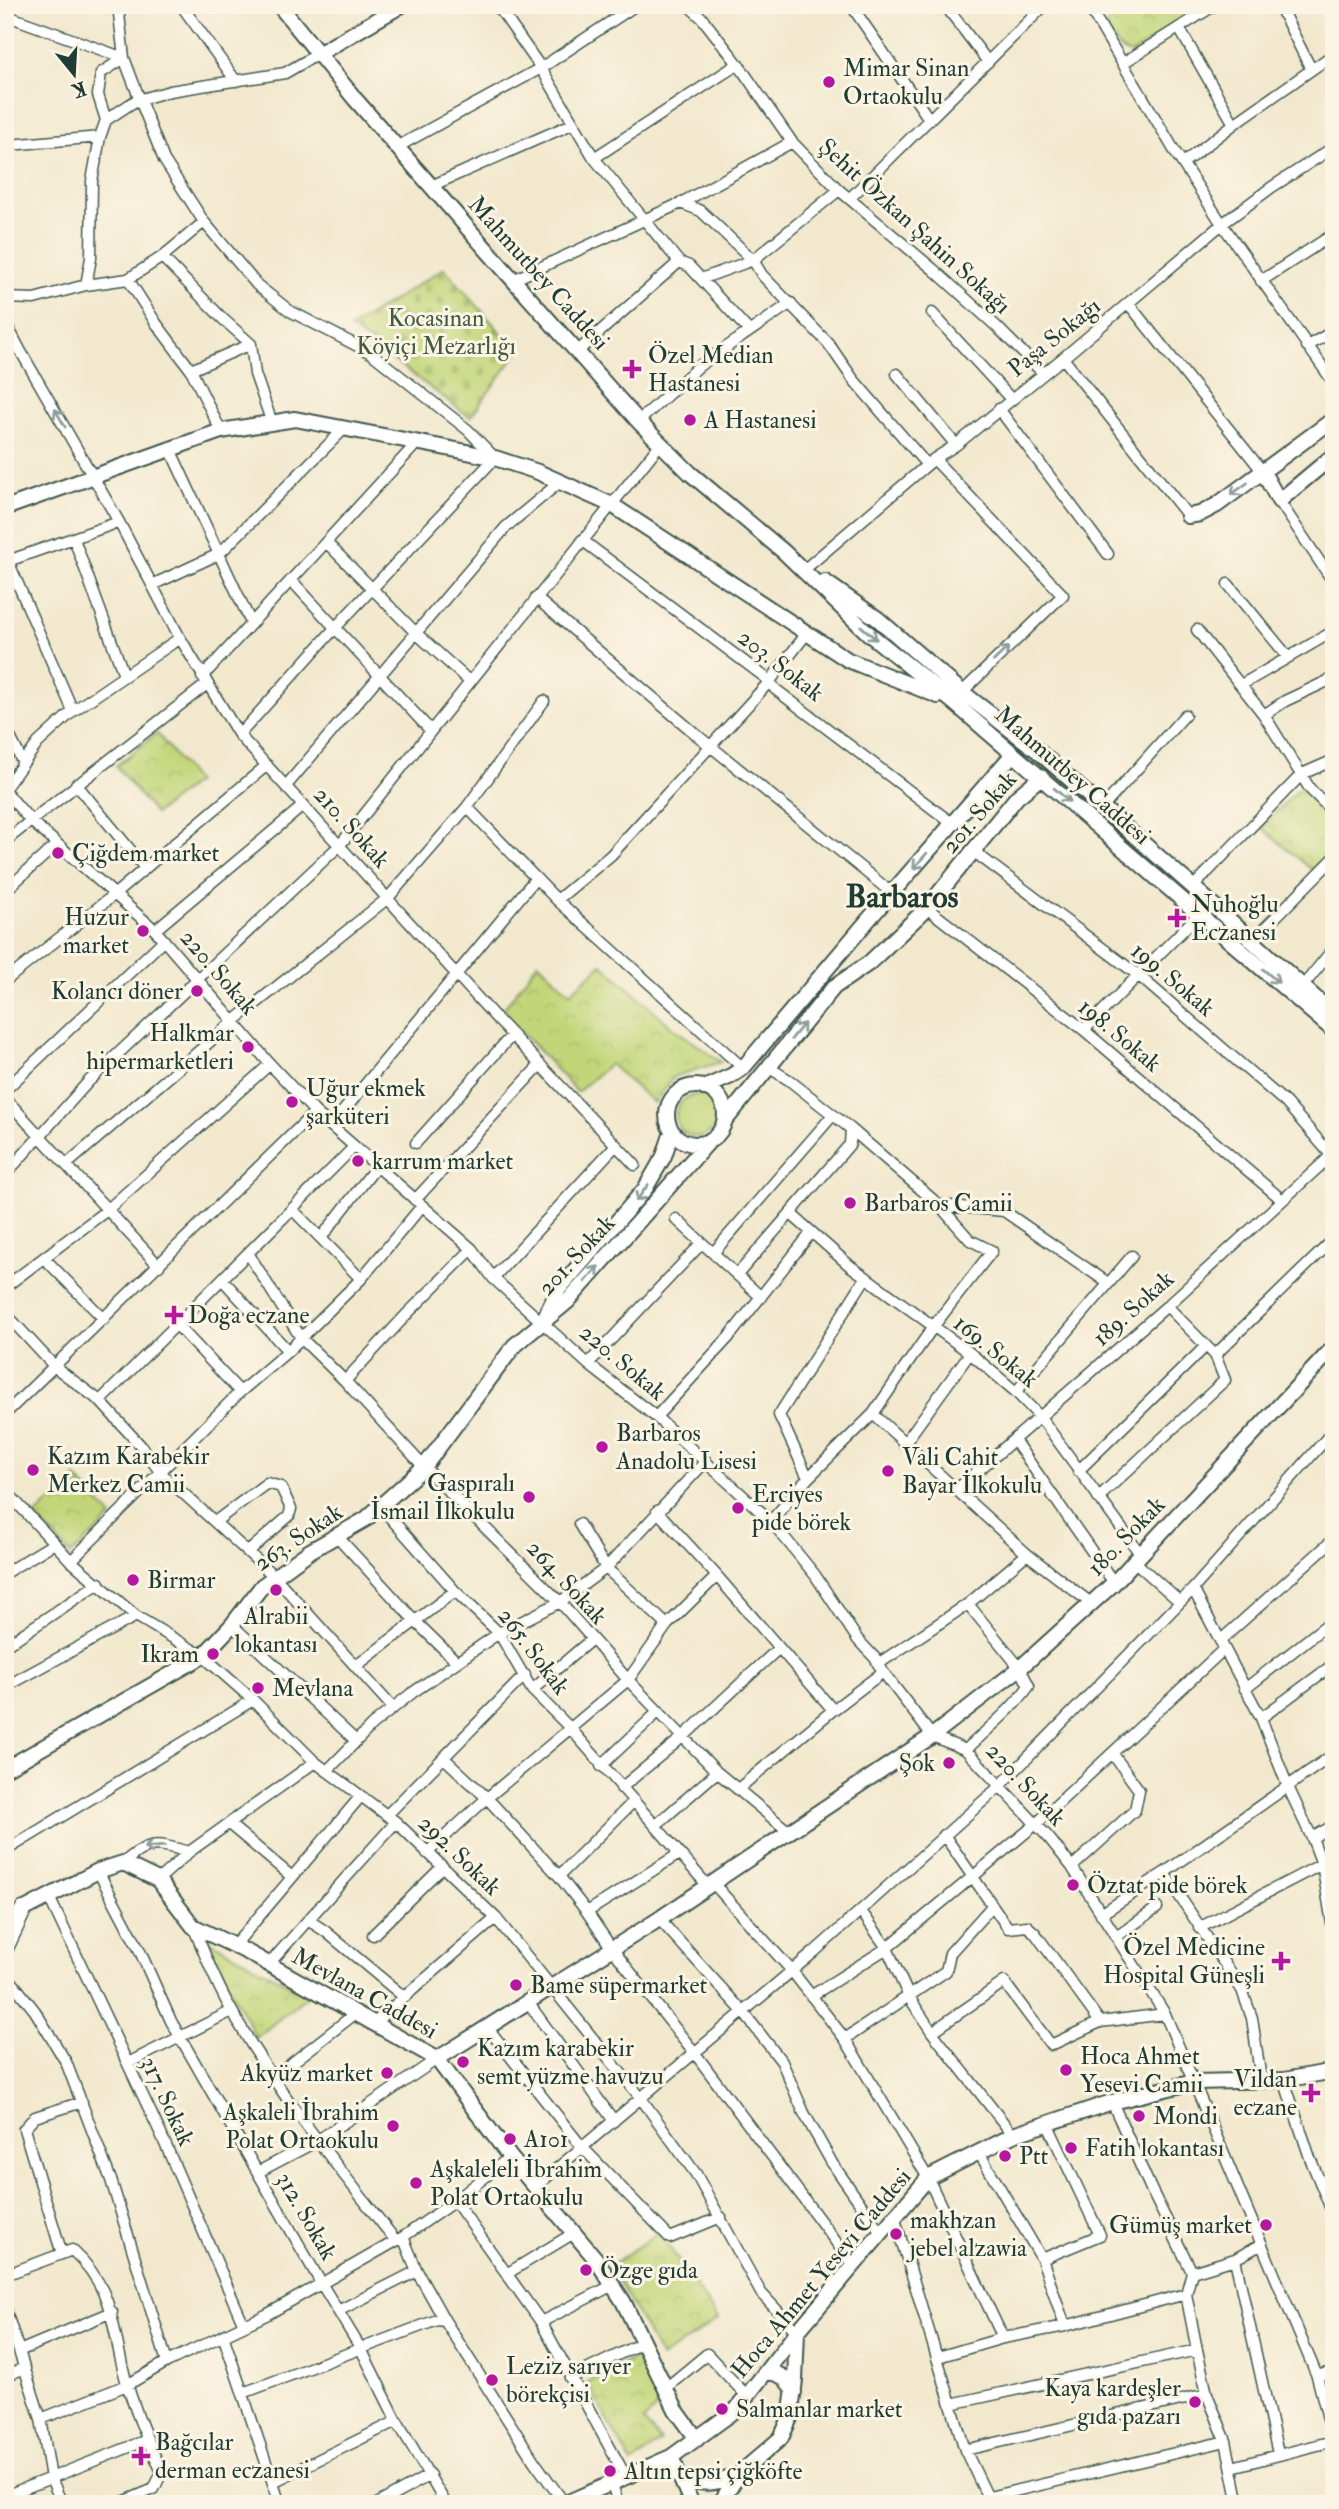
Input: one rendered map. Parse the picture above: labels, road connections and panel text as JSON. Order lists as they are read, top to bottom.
{
  "streets": {
    "street": [
      "Şehit Özkan Şahin Sokağı",
      "Mahmutbey Caddesi",
      "Paşa Sokağı",
      "203. Sokak",
      "201. Sokak",
      "210. Sokak",
      "220. Sokak",
      "199. Sokak",
      "198. Sokak",
      "189. Sokak",
      "169. Sokak",
      "180. Sokak",
      "263. Sokak",
      "264. Sokak",
      "265. Sokak",
      "292. Sokak",
      "Mevlana Caddesi",
      "317. Sokak",
      "312. Sokak",
      "Hoca Ahmet Yesevi Caddesi"
    ]
  },
  "crossings": [
    ["Şehit Özkan Şahin Sokağı", "Paşa Sokağı"],
    ["Mahmutbey Caddesi", "Paşa Sokağı"],
    ["Mahmutbey Caddesi", "201. Sokak"],
    ["203. Sokak", "201. Sokak"],
    ["201. Sokak", "220. Sokak"],
    ["201. Sokak", "199. Sokak"],
    ["201. Sokak", "198. Sokak"],
    ["201. Sokak", "263. Sokak"],
    ["220. Sokak", "180. Sokak"],
    ["220. Sokak", "263. Sokak"],
    ["220. Sokak", "Hoca Ahmet Yesevi Caddesi"],
    ["199. Sokak", "189. Sokak"],
    ["198. Sokak", "189. Sokak"],
    ["189. Sokak", "169. Sokak"],
    ["169. Sokak", "180. Sokak"],
    ["180. Sokak", "264. Sokak"],
    ["180. Sokak", "265. Sokak"],
    ["180. Sokak", "292. Sokak"],
    ["180. Sokak", "Mevlana Caddesi"],
    ["263. Sokak", "264. Sokak"],
    ["263. Sokak", "265. Sokak"],
    ["263. Sokak", "292. Sokak"],
    ["265. Sokak", "Hoca Ahmet Yesevi Caddesi"],
    ["292. Sokak", "Hoca Ahmet Yesevi Caddesi"],
    ["Mevlana Caddesi", "Hoca Ahmet Yesevi Caddesi"]
  ],
  "districts": ["Barbaros"],
  "parks": ["Kocasinan Köyiçi Mezarlığı"],
  "places": {
    "other": [
      "Mimar Sinan Ortaokulu",
      "A Hastanesi",
      "Çiğdem market",
      "Huzur market",
      "Kolancı döner",
      "Halkmar hipermarketleri",
      "Uğur ekmek şarküteri",
      "karrum market",
      "Barbaros Camii",
      "Barbaros Anadolu Lisesi",
      "Kazım Karabekir Merkez Camii",
      "Vali Cahit Bayar İlkokulu",
      "Gaspıralı İsmail İlkokulu",
      "Erciyes pide börek",
      "Birmar",
      "Alrabii lokantası",
      "Ikram",
      "Mevlana",
      "Şok",
      "Öztat pide börek",
      "Bame süpermarket",
      "Kazım karabekir semt yüzme havuzu",
      "Hoca Ahmet Yesevi Camii",
      "Akyüz market",
      "Mondi",
      "Aşkaleli İbrahim Polat Ortaokulu",
      "A101",
      "Fatih lokantası",
      "Ptt",
      "Aşkaleleli İbrahim Polat Ortaokulu",
      "Gümüş market",
      "makhzan jebel alzawia",
      "Özge gıda",
      "Leziz sarıyer börekçisi",
      "Kaya kardeşler gıda pazarı",
      "Salmanlar market",
      "Altın tepsi çiğköfte"
    ],
    "health": [
      "Özel Median Hastanesi",
      "Nuhoğlu Eczanesi",
      "Doğa eczane",
      "Özel Medicine Hospital Güneşli",
      "Vildan eczane",
      "Bağcılar derman eczanesi"
    ]
  },
  "north": "bottom"
}
